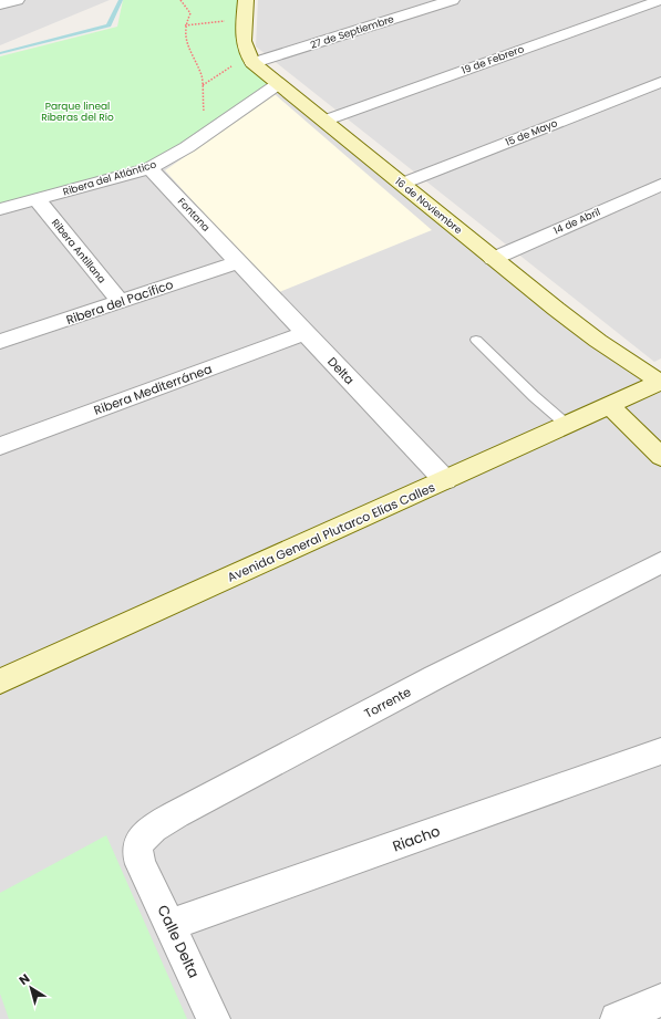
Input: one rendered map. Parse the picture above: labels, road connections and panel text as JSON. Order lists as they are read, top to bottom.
{
  "streets": {
    "street": [
      "27 de Septiembre",
      "19 de Febrero",
      "15 de Mayo",
      "Ribera del Atlántico",
      "16 de Noviembre",
      "Fontana",
      "14 de Abril",
      "Ribera Antillana",
      "Ribera del Pacífico",
      "Delta",
      "Ribera Mediterránea",
      "Avenida General Plutarco Elías Calles",
      "Torrente",
      "Riacho",
      "Calle Delta"
    ]
  },
  "crossings": [
    ["27 de Septiembre", "16 de Noviembre"],
    ["19 de Febrero", "16 de Noviembre"],
    ["15 de Mayo", "16 de Noviembre"],
    ["Ribera del Atlántico", "16 de Noviembre"],
    ["Ribera del Atlántico", "Fontana"],
    ["Ribera del Atlántico", "Ribera Antillana"],
    ["16 de Noviembre", "14 de Abril"],
    ["16 de Noviembre", "Avenida General Plutarco Elías Calles"],
    ["Fontana", "Ribera del Pacífico"],
    ["Fontana", "Delta"],
    ["Ribera Antillana", "Ribera del Pacífico"],
    ["Ribera del Pacífico", "Delta"],
    ["Delta", "Ribera Mediterránea"],
    ["Delta", "Avenida General Plutarco Elías Calles"],
    ["Torrente", "Calle Delta"],
    ["Riacho", "Calle Delta"]
  ],
  "parks": ["Parque lineal Riberas del Río"],
  "north": "top left"
}
